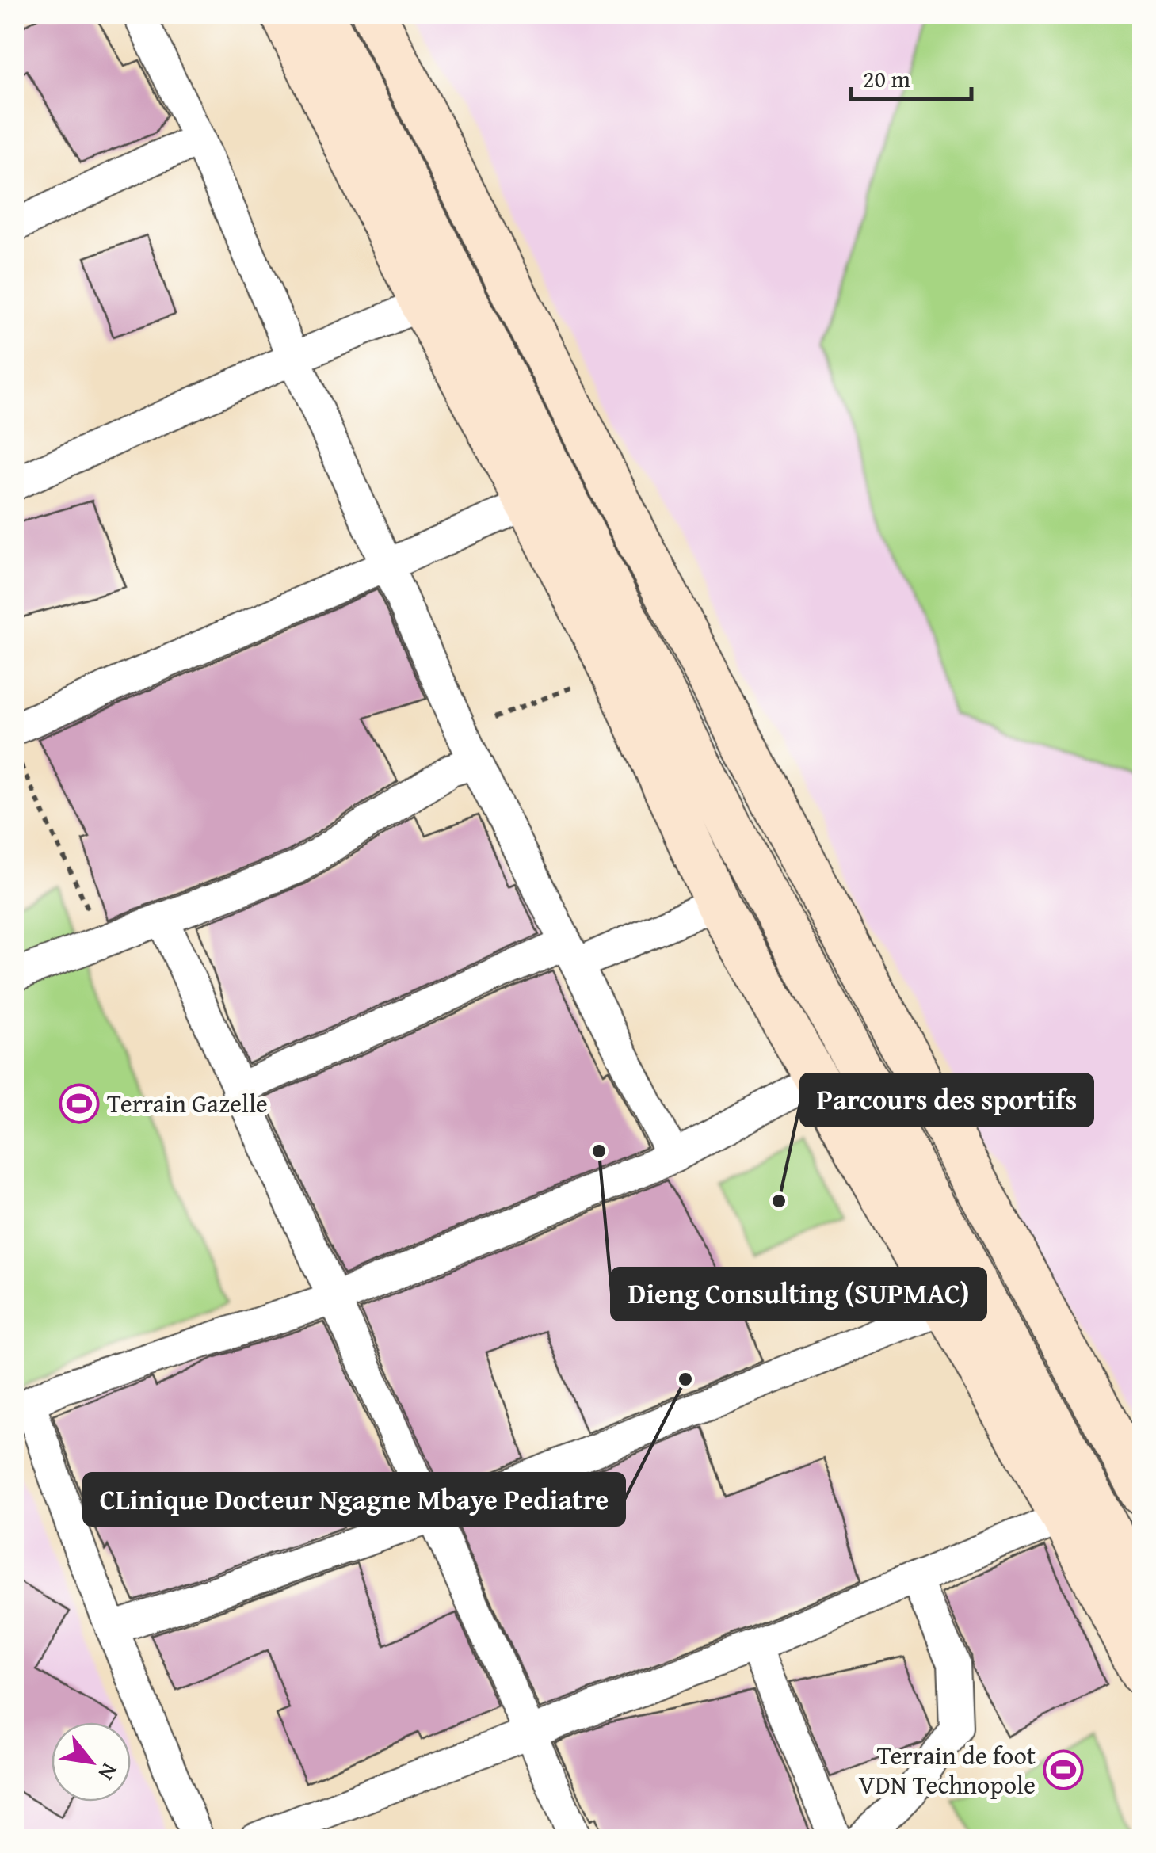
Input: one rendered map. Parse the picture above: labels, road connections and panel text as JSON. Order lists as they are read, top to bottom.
{
  "places": {
    "sports": ["Terrain Gazelle", "Terrain de foot VDN Technopole"],
    "other": ["Dieng Consulting (SUPMAC)", "Parcours des sportifs", "CLinique Docteur Ngagne Mbaye Pediatre"]
  },
  "scale_bar": "20 m",
  "north": "bottom right"
}
